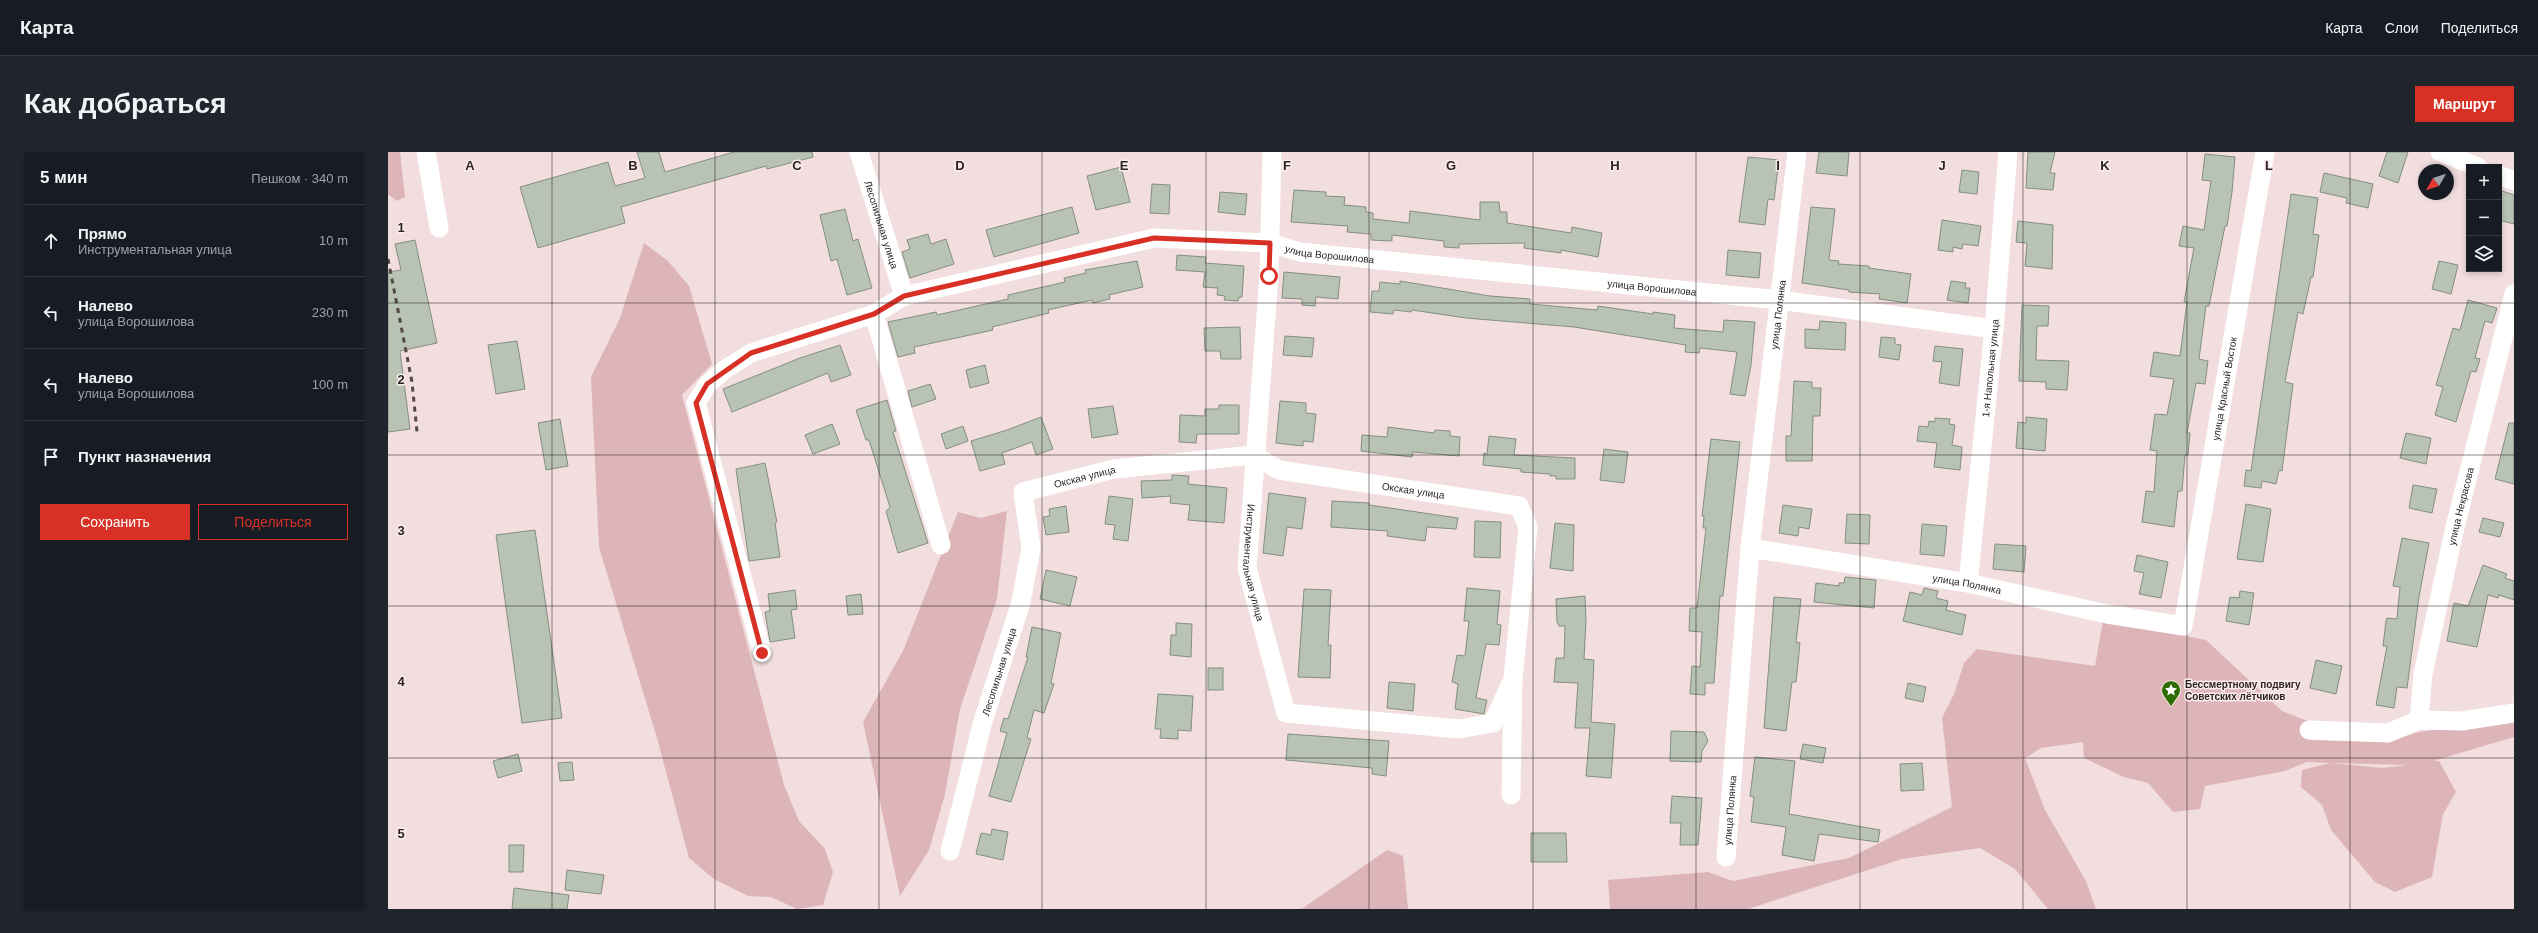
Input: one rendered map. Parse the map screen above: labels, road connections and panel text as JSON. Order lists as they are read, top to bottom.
{
  "streets": {
    "street": [
      "Лесопильная улица",
      "улица Ворошилова",
      "улица Полянка",
      "1-я Напольная улица",
      "улица Красный Восток",
      "Окская улица",
      "улица Некрасова",
      "Инструментальная улица"
    ]
  },
  "crossings": [
    ["Лесопильная улица", "улица Ворошилова"],
    ["Лесопильная улица", "Окская улица"],
    ["улица Ворошилова", "улица Полянка"],
    ["улица Ворошилова", "1-я Напольная улица"],
    ["улица Ворошилова", "Инструментальная улица"],
    ["улица Полянка", "1-я Напольная улица"],
    ["улица Полянка", "улица Красный Восток"],
    ["Окская улица", "Инструментальная улица"]
  ],
  "places": {
    "place": ["Бессмертному подвигу Советских лётчиков"]
  },
  "north": "bottom left",
  "page": {
    "header": "Карта",
    "nav": ["Карта", "Слои", "Поделиться"],
    "buttons": [
      "Маршрут",
      ["Сохранить", "Поделиться"]
    ],
    "title": "Как добраться",
    "heading": ["5 мин", "Пешком · 340 m"],
    "map_buttons": ["+", "−"],
    "list": [
      ["Прямо", "Инструментальная улица", "10 m"],
      ["Налево", "улица Ворошилова", "230 m"],
      ["Налево", "улица Ворошилова", "100 m"],
      "Пункт назначения"
    ]
  },
  "grid": {
    "columns": [
      "A",
      "B",
      "C",
      "D",
      "E",
      "F",
      "G",
      "H",
      "I",
      "J",
      "K",
      "L"
    ],
    "rows": [
      "1",
      "2",
      "3",
      "4",
      "5"
    ]
  }
}
